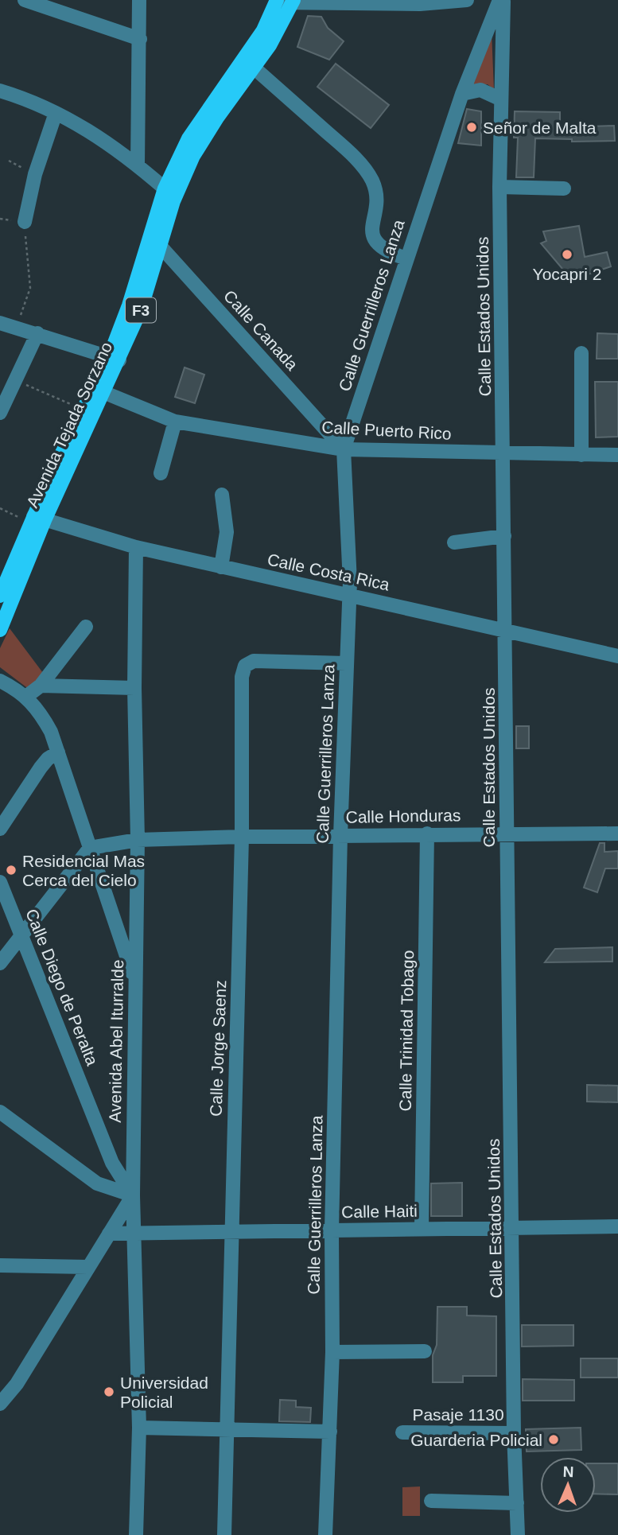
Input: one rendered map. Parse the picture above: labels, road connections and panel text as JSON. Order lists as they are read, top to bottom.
{
  "streets": {
    "main road": ["F3", "Avenida Tejada Sorzano"],
    "street": [
      "Calle Guerrilleros Lanza",
      "Calle Estados Unidos",
      "Calle Canada",
      "Calle Puerto Rico",
      "Calle Costa Rica",
      "Calle Honduras",
      "Calle Diego de Peralta",
      "Calle Trinidad Tobago",
      "Avenida Abel Iturralde",
      "Calle Jorge Saenz",
      "Calle Haiti",
      "Pasaje 1130"
    ]
  },
  "crossings": [
    ["Calle Guerrilleros Lanza", "Calle Estados Unidos"],
    ["Calle Guerrilleros Lanza", "Calle Canada"],
    ["Calle Guerrilleros Lanza", "Calle Puerto Rico"],
    ["Calle Guerrilleros Lanza", "Calle Costa Rica"],
    ["Calle Guerrilleros Lanza", "Calle Honduras"],
    ["Calle Guerrilleros Lanza", "Calle Jorge Saenz"],
    ["Calle Guerrilleros Lanza", "Calle Haiti"],
    ["Calle Estados Unidos", "Calle Puerto Rico"],
    ["Calle Estados Unidos", "Calle Costa Rica"],
    ["Calle Estados Unidos", "Calle Honduras"],
    ["Calle Estados Unidos", "Calle Haiti"],
    ["Calle Estados Unidos", "Pasaje 1130"],
    ["Calle Canada", "Avenida Tejada Sorzano"],
    ["Calle Canada", "Calle Puerto Rico"],
    ["Avenida Tejada Sorzano", "Calle Puerto Rico"],
    ["Avenida Tejada Sorzano", "Calle Costa Rica"],
    ["Calle Costa Rica", "Avenida Abel Iturralde"],
    ["Calle Honduras", "Calle Trinidad Tobago"],
    ["Calle Honduras", "Avenida Abel Iturralde"],
    ["Calle Honduras", "Calle Jorge Saenz"],
    ["Calle Diego de Peralta", "Avenida Abel Iturralde"],
    ["Calle Trinidad Tobago", "Calle Haiti"],
    ["Avenida Abel Iturralde", "Calle Haiti"],
    ["Calle Jorge Saenz", "Calle Haiti"]
  ],
  "places": [
    "Señor de Malta",
    "Yocapri 2",
    "Residencial Mas Cerca del Cielo",
    "Universidad Policial",
    "Guarderia Policial"
  ],
  "north": "top"
}
